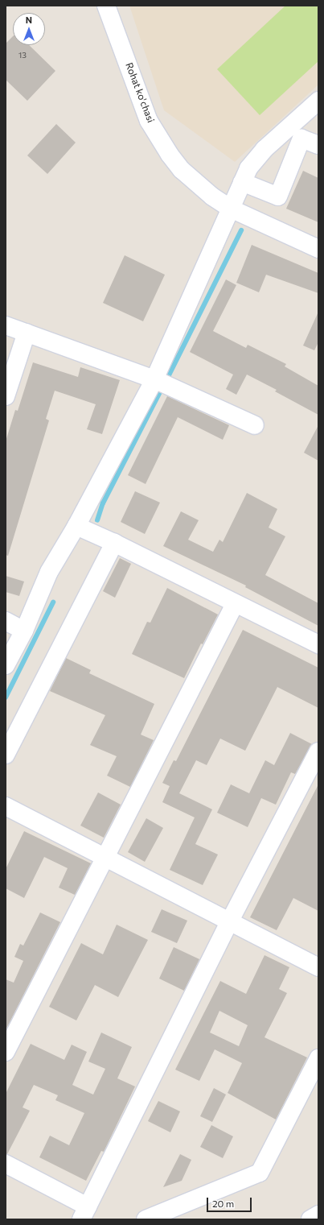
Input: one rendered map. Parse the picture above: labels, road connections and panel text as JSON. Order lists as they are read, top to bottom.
{
  "streets": {
    "street": ["Rohat ko'chasi"]
  },
  "house_numbers": ["13"],
  "scale_bar": "20 m",
  "north": "top"
}
